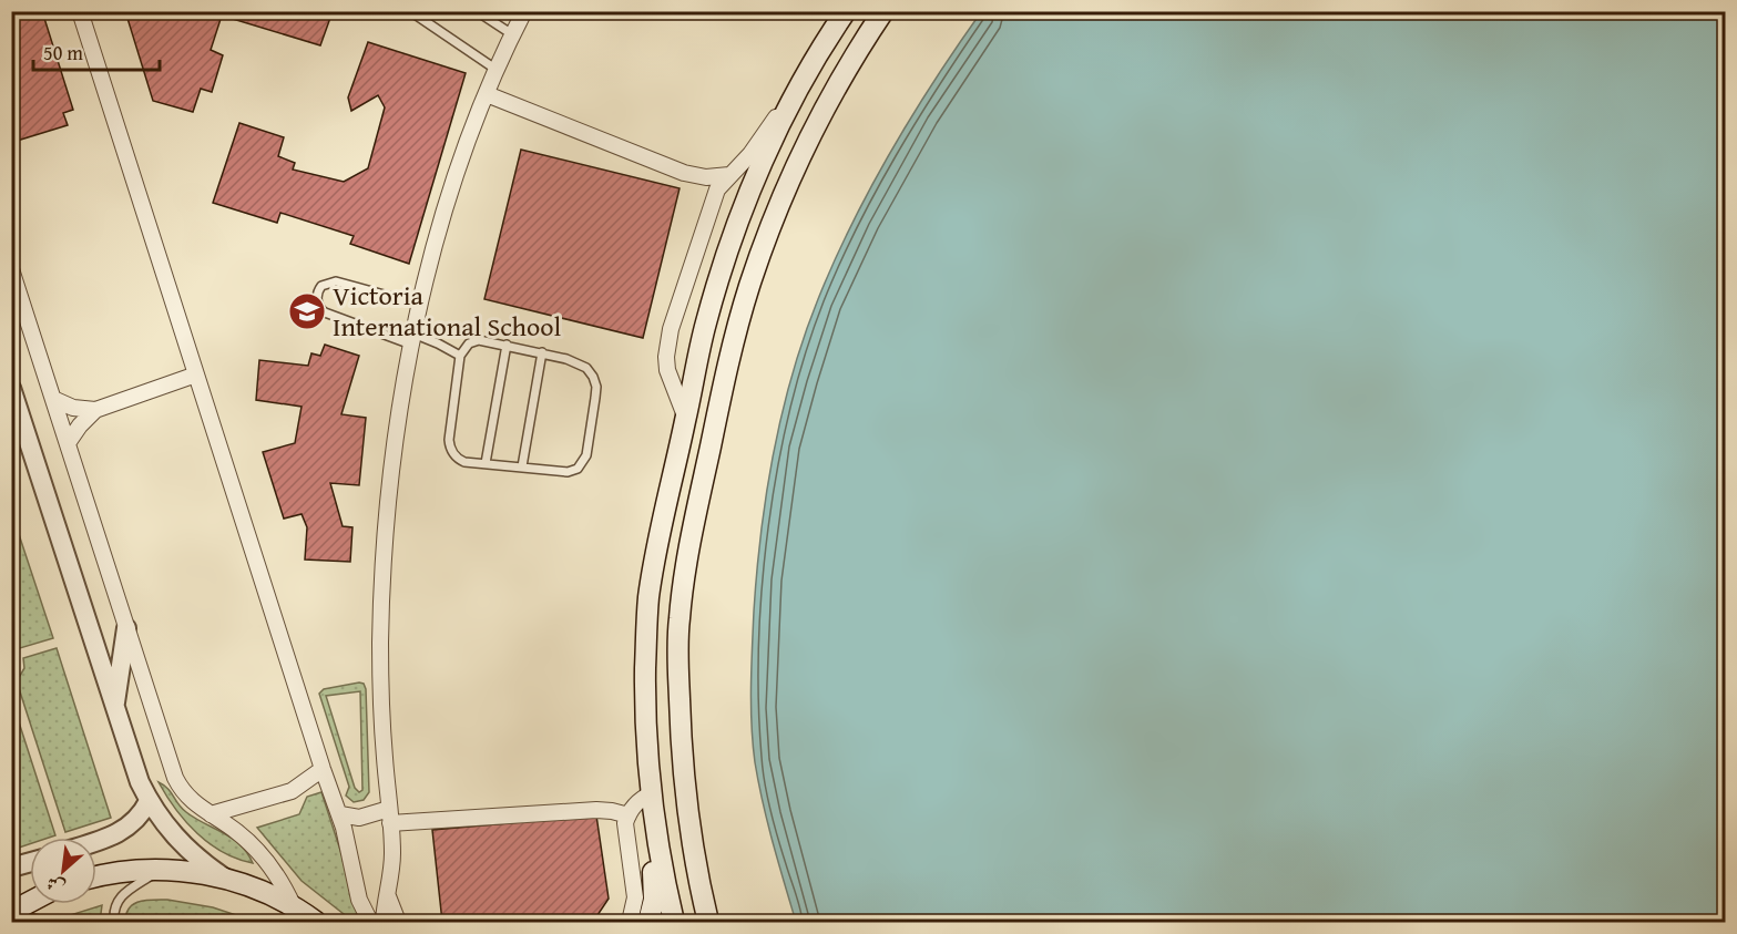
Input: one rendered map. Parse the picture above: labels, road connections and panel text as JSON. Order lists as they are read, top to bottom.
{
  "places": {
    "school or university": ["Victoria International School"]
  },
  "scale_bar": "50 m",
  "north": "bottom left"
}
